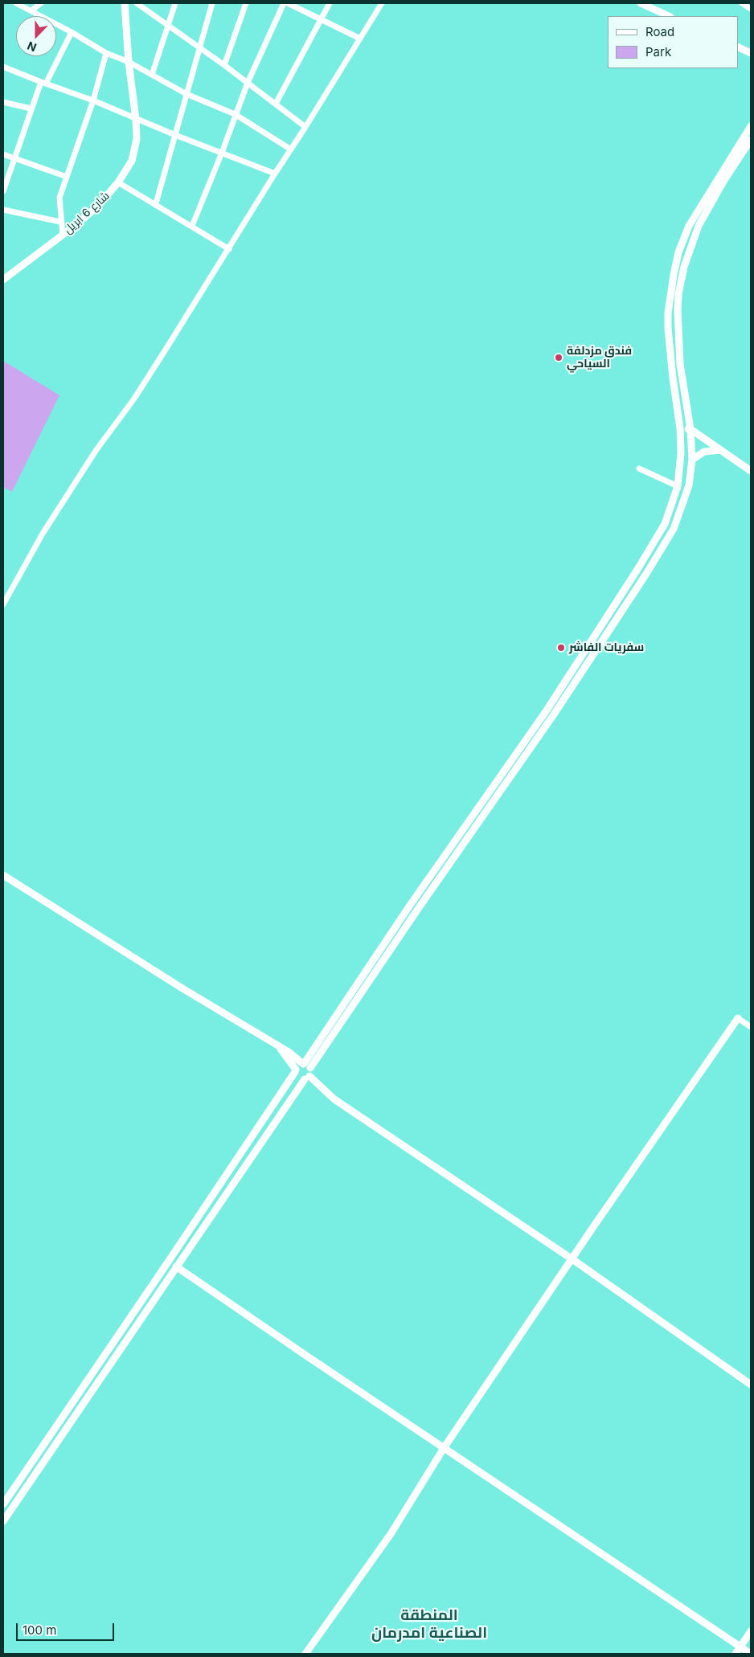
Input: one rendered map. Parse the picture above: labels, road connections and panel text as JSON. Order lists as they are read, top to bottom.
{
  "streets": {
    "street": ["شارع 6 ابريل"]
  },
  "districts": ["المنطقة الصناعية امدرمان"],
  "places": ["فندق مزدلفة السياحي", "سفريات الفاشر"],
  "legend": ["Road", "Park"],
  "scale_bar": "100 m",
  "north": "bottom"
}
